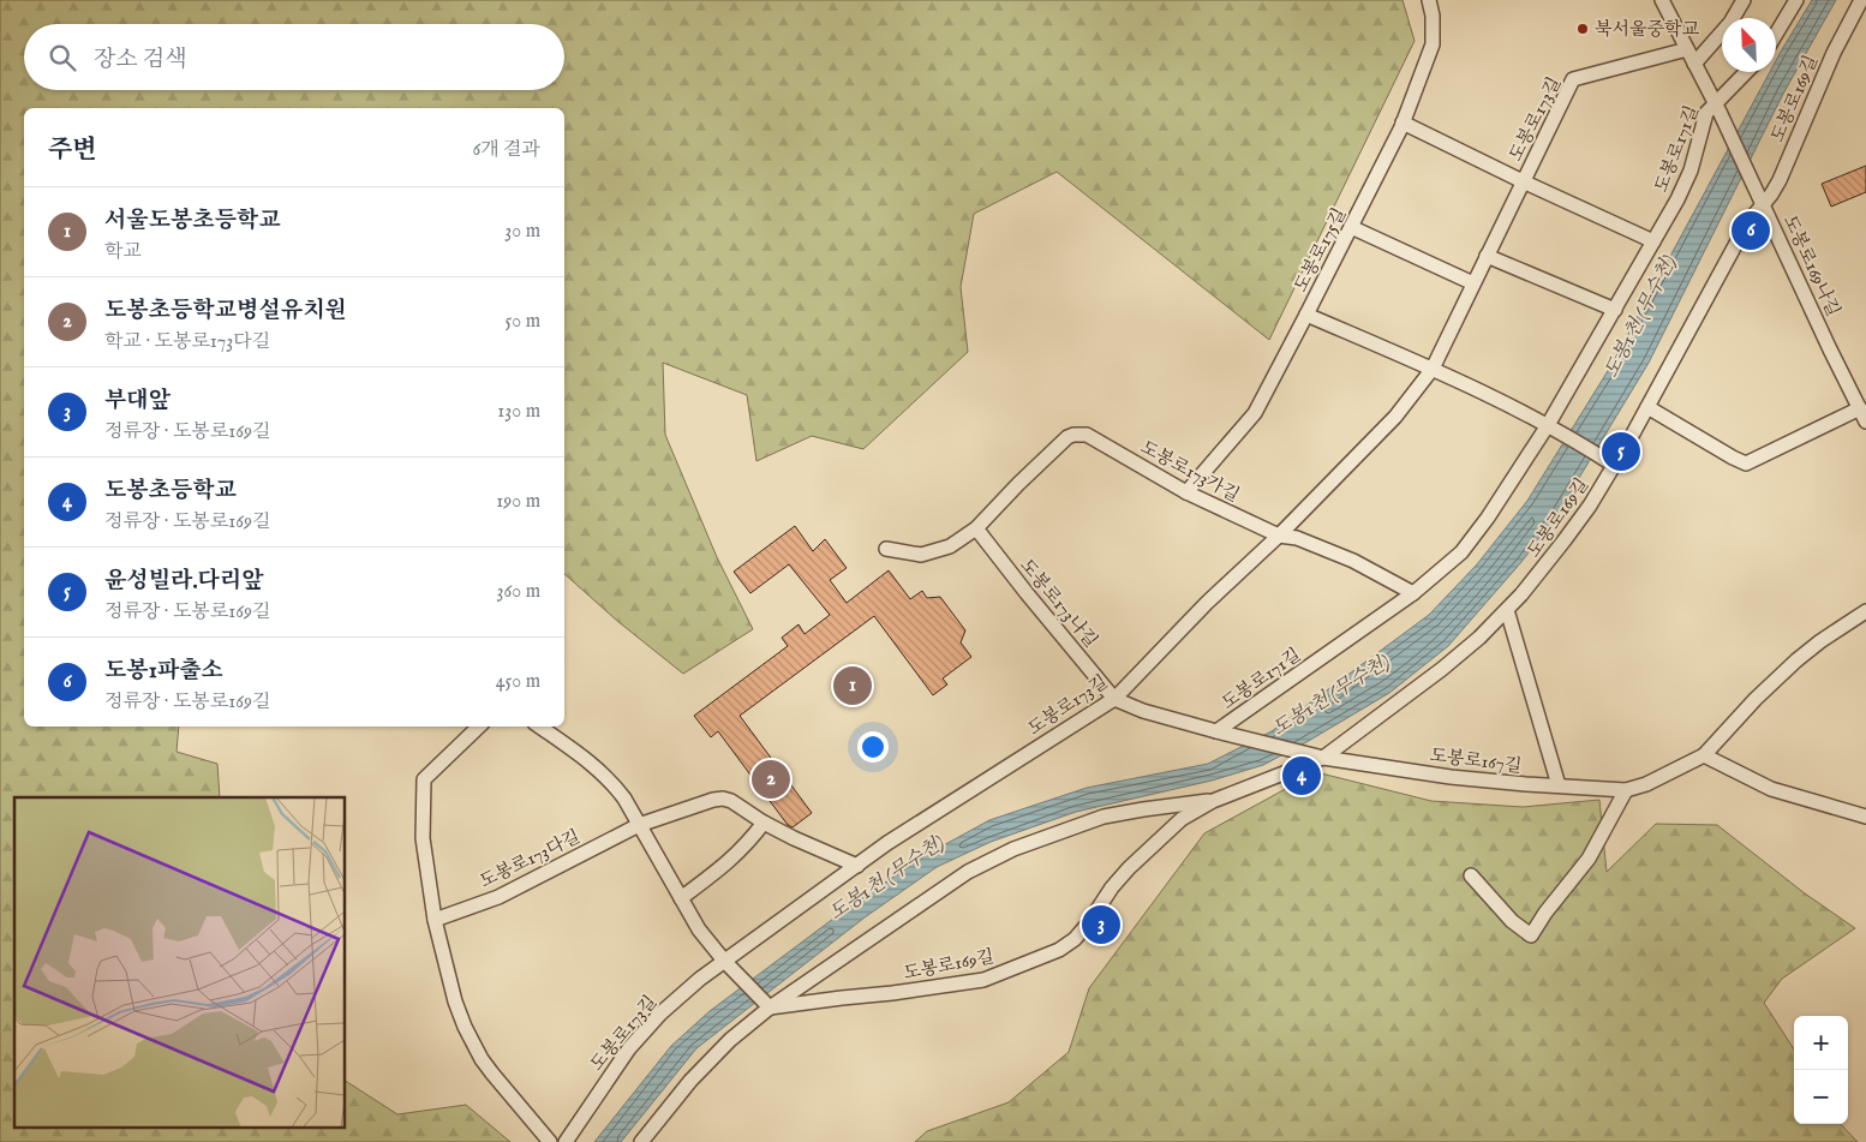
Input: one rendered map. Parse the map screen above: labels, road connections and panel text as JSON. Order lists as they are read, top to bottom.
{
  "streets": {
    "street": [
      "도봉로169길",
      "도봉로173길",
      "도봉로171길",
      "도봉로175길",
      "도봉로169나길",
      "도봉로173가길",
      "도봉로173나길",
      "도봉로167길",
      "도봉로173다길"
    ]
  },
  "crossings": [
    ["도봉로169길", "도봉로169나길"],
    ["도봉로169길", "도봉로167길"],
    ["도봉로173길", "도봉로171길"],
    ["도봉로173길", "도봉로175길"],
    ["도봉로173길", "도봉로169나길"],
    ["도봉로173길", "도봉로173가길"],
    ["도봉로173길", "도봉로173나길"],
    ["도봉로173길", "도봉로173다길"],
    ["도봉로171길", "도봉로169나길"],
    ["도봉로171길", "도봉로173나길"],
    ["도봉로171길", "도봉로167길"],
    ["도봉로175길", "도봉로173가길"],
    ["도봉로173가길", "도봉로173나길"]
  ],
  "water": ["도봉1천 (무수천)"],
  "places": ["북서울중학교"],
  "north": "top left",
  "page": {
    "search": "장소 검색",
    "heading": ["주변", "6개 결과"],
    "list": [
      {
        "mark": "1",
        "name": "서울도봉초등학교",
        "note": "학교",
        "value": "30 m"
      },
      {
        "mark": "2",
        "name": "도봉초등학교병설유치원",
        "note": "학교 · 도봉로173다길",
        "value": "50 m"
      },
      {
        "mark": "3",
        "name": "부대앞",
        "note": "정류장 · 도봉로169길",
        "value": "130 m"
      },
      {
        "mark": "4",
        "name": "도봉초등학교",
        "note": "정류장 · 도봉로169길",
        "value": "190 m"
      },
      {
        "mark": "5",
        "name": "윤성빌라.다리앞",
        "note": "정류장 · 도봉로169길",
        "value": "360 m"
      },
      {
        "mark": "6",
        "name": "도봉1파출소",
        "note": "정류장 · 도봉로169길",
        "value": "450 m"
      }
    ],
    "pins": [
      "6",
      "5",
      "1",
      "4",
      "2",
      "3"
    ],
    "map_buttons": ["+", "−"]
  }
}
